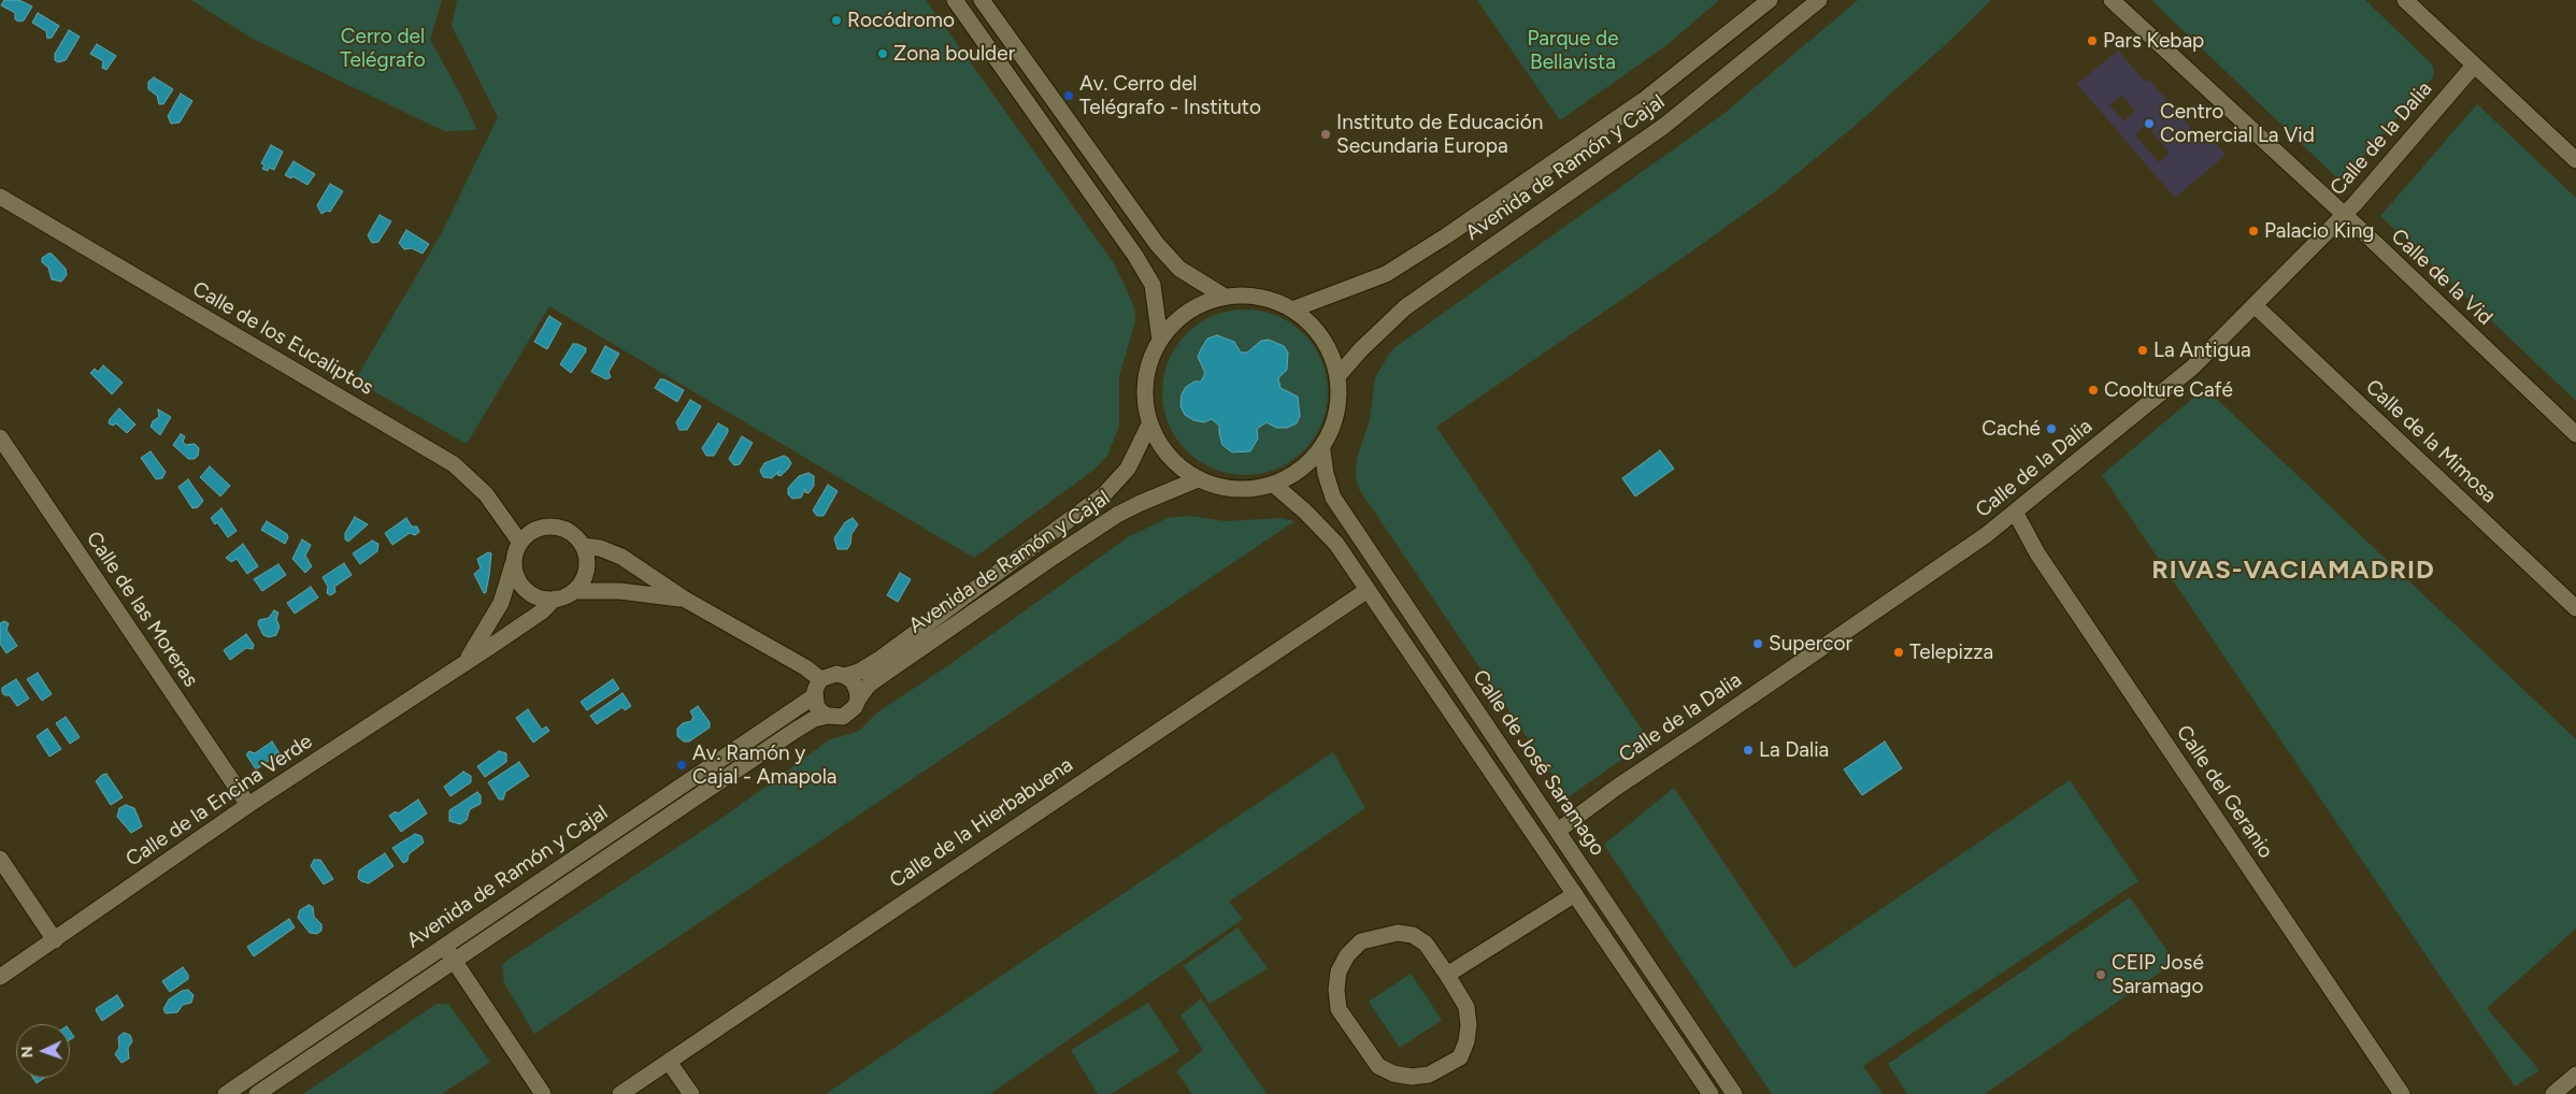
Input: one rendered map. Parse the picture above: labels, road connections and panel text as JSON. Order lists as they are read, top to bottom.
{
  "streets": {
    "street": [
      "Calle de la Dalia",
      "Avenida de Ramón y Cajal",
      "Calle de la Vid",
      "Calle de los Eucaliptos",
      "Calle de la Mimosa",
      "Calle de las Moreras",
      "Calle de José Saramago",
      "Calle del Geranio",
      "Calle de la Encina Verde",
      "Calle de la Hierbabuena"
    ]
  },
  "crossings": [
    ["Calle de la Dalia", "Calle de la Vid"],
    ["Calle de la Dalia", "Calle de la Mimosa"],
    ["Calle de la Dalia", "Calle de José Saramago"],
    ["Calle de la Dalia", "Calle del Geranio"],
    ["Calle de los Eucaliptos", "Calle de la Encina Verde"],
    ["Calle de las Moreras", "Calle de la Encina Verde"]
  ],
  "districts": ["RIVAS-VACIAMADRID"],
  "parks": ["Cerro del Telégrafo", "Parque de Bellavista"],
  "places": [
    "Rocódromo",
    "Pars Kebap",
    "Zona boulder",
    "Av. Cerro del Telégrafo - Instituto",
    "Centro Comercial La Vid",
    "Instituto de Educación Secundaria Europa",
    "Palacio King",
    "La Antigua",
    "Coolture Café",
    "Caché",
    "Supercor",
    "Telepizza",
    "La Dalia",
    "Av. Ramón y Cajal - Amapola",
    "CEIP José Saramago"
  ],
  "north": "left"
}
